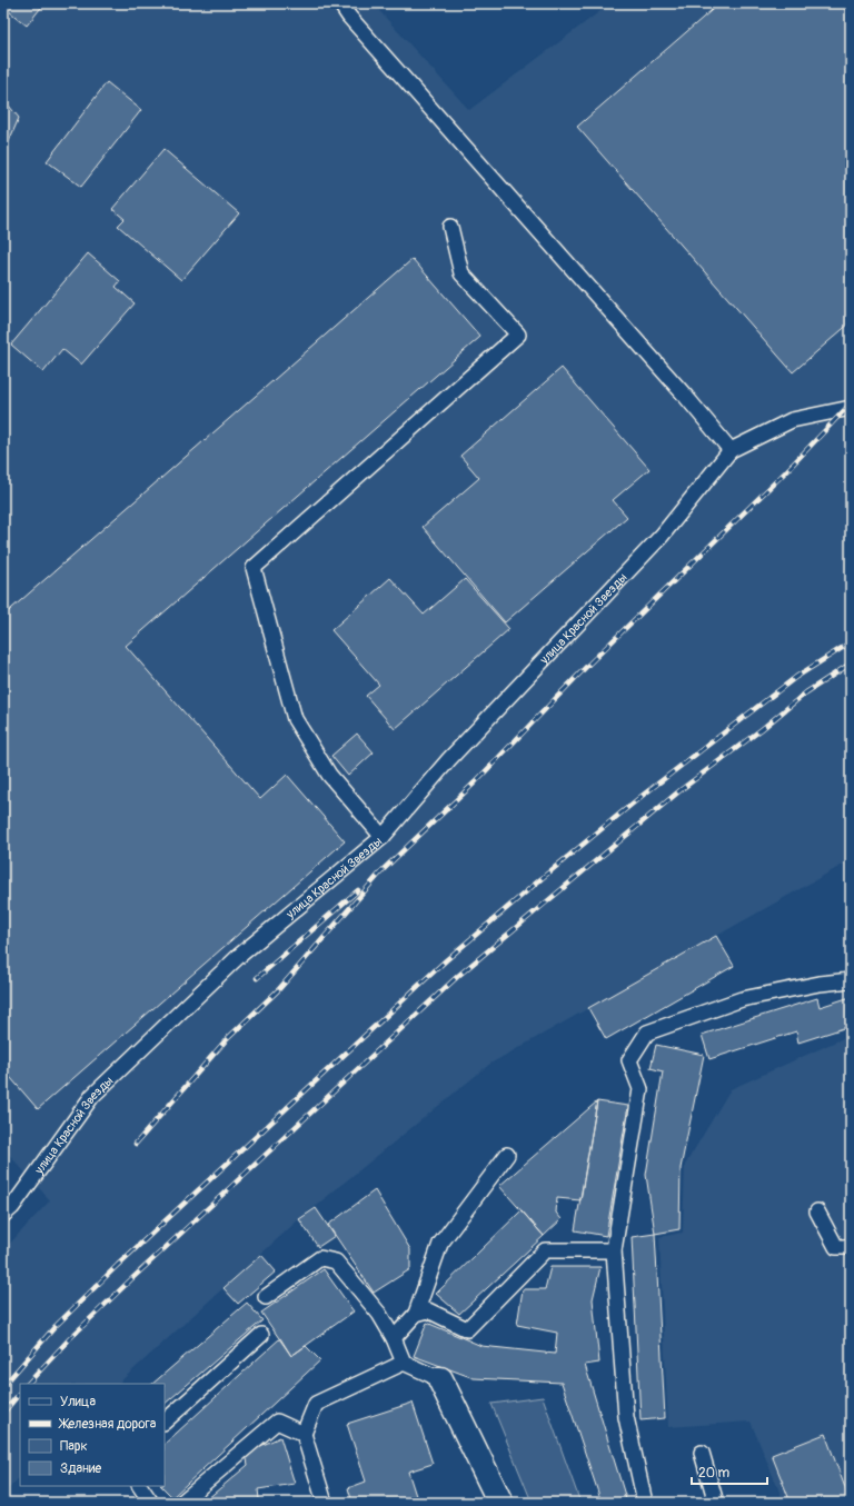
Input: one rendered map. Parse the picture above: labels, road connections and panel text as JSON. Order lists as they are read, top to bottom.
{
  "streets": {
    "lane": ["улица Красной Звезды"]
  },
  "legend": [
    "Улица",
    "Железная дорога",
    "Парк",
    "Здание"
  ],
  "scale_bar": "20 m"
}
